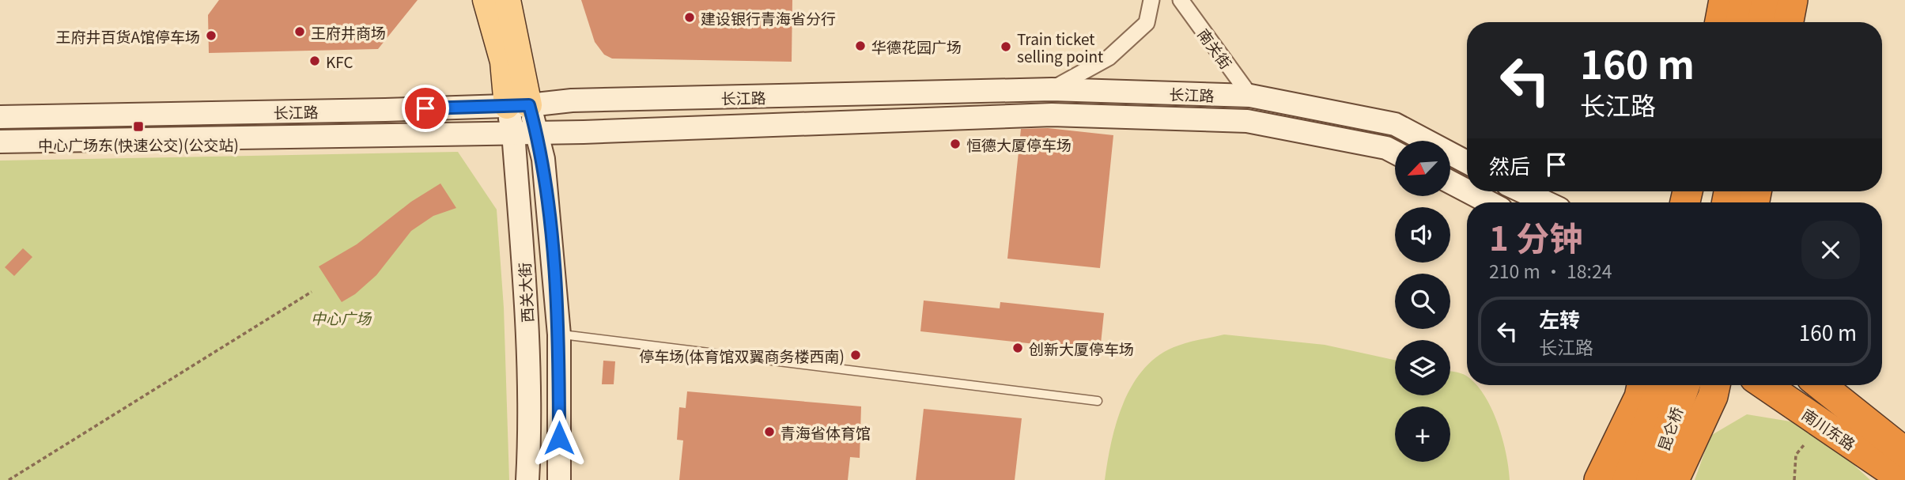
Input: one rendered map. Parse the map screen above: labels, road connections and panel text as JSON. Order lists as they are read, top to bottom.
{
  "streets": {
    "highway": ["昆仑桥", "南川东路"],
    "main road": ["长江路", "西关大街"],
    "street": ["南关街"]
  },
  "crossings": [
    ["南关街", "长江路"],
    ["长江路", "西关大街"]
  ],
  "parks": ["中心广场"],
  "places": {
    "other": [
      "建设银行青海省分行",
      "王府井商场",
      "王府井百货A馆停车场",
      "华德花园广场",
      "Train ticket selling point",
      "KFC",
      "恒德大厦停车场",
      "创新大厦停车场",
      "停车场(体育馆双翼商务楼西南)",
      "青海省体育馆"
    ],
    "transit": ["中心广场东(快速公交)(公交站)"]
  },
  "north": "bottom left",
  "page": {
    "turn": ["160 m", "长江路"],
    "then": "然后",
    "map_buttons": "+",
    "heading": ["1 分钟", "210 m · 18:24"],
    "list": [
      {
        "name": "左转",
        "note": "长江路",
        "value": "160 m"
      }
    ]
  }
}
